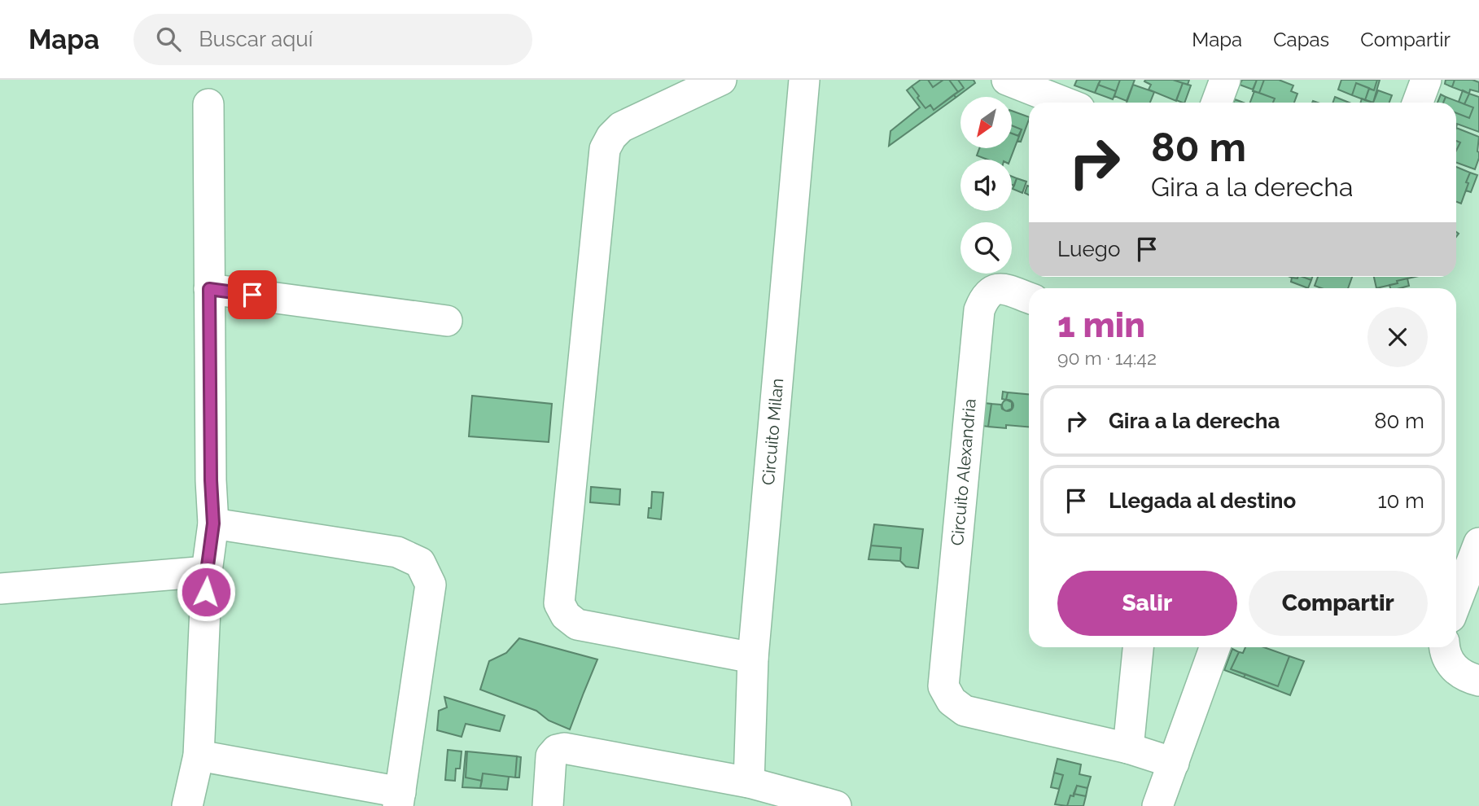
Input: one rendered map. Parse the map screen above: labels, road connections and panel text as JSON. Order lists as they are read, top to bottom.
{
  "streets": {
    "street": ["Circuito Milan", "Circuito Alexandria"]
  },
  "north": "bottom left",
  "page": {
    "header": "Mapa",
    "search": "Buscar aquí",
    "nav": ["Mapa", "Capas", "Compartir"],
    "turn": ["80 m", "Gira a la derecha"],
    "then": "Luego",
    "heading": ["1 min", "90 m · 14:42"],
    "list": [
      {
        "name": "Gira a la derecha",
        "value": "80 m"
      },
      {
        "name": "Llegada al destino",
        "value": "10 m"
      }
    ],
    "buttons": ["Salir", "Compartir"]
  }
}
